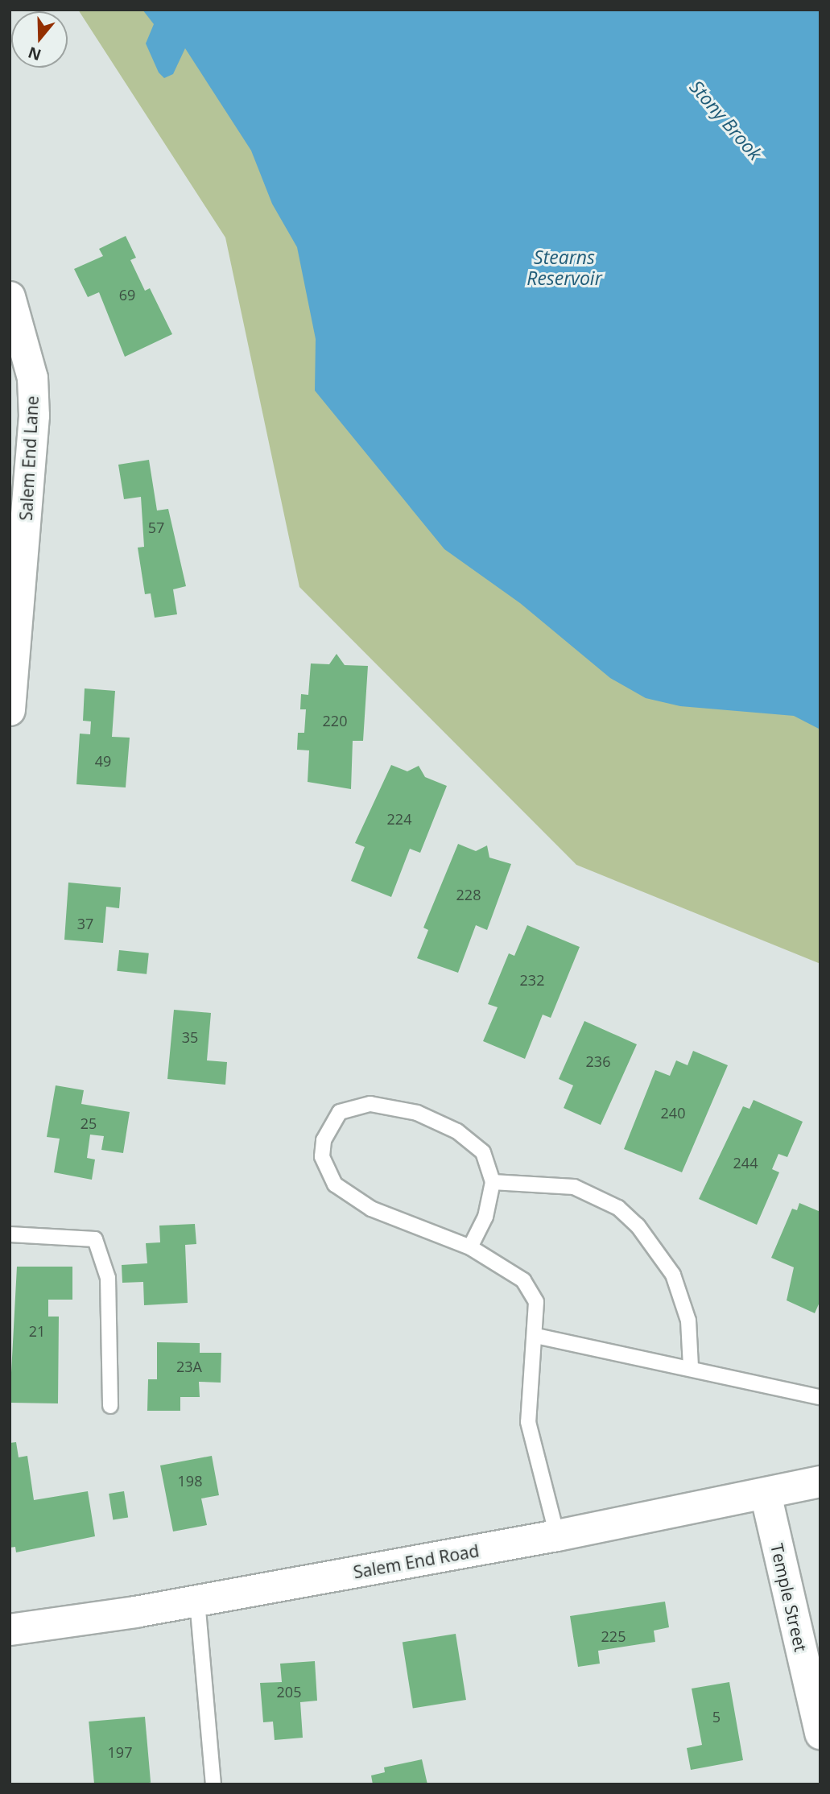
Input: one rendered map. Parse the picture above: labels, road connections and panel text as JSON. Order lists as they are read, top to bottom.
{
  "streets": {
    "street": ["Salem End Lane", "Salem End Road", "Temple Street"]
  },
  "crossings": [
    ["Salem End Road", "Temple Street"]
  ],
  "water": ["Stony Brook", "Stearns Reservoir"],
  "house_numbers": [
    "69",
    "57",
    "220",
    "49",
    "224",
    "228",
    "37",
    "232",
    "35",
    "236",
    "240",
    "25",
    "244",
    "21",
    "23A",
    "198",
    "225",
    "205",
    "5",
    "197"
  ],
  "north": "bottom"
}
